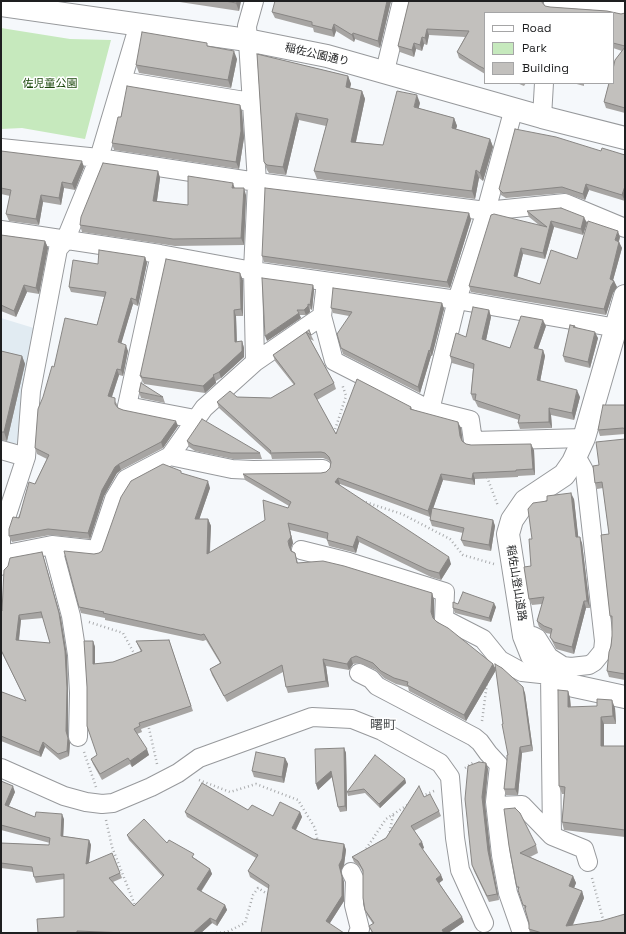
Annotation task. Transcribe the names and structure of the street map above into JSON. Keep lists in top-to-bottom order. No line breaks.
{"streets":{"street":["稲佐公園通り","稲佐山登山道路"]},"districts":["曙町"],"parks":["佐児童公園"],"legend":["Road","Park","Building"]}
